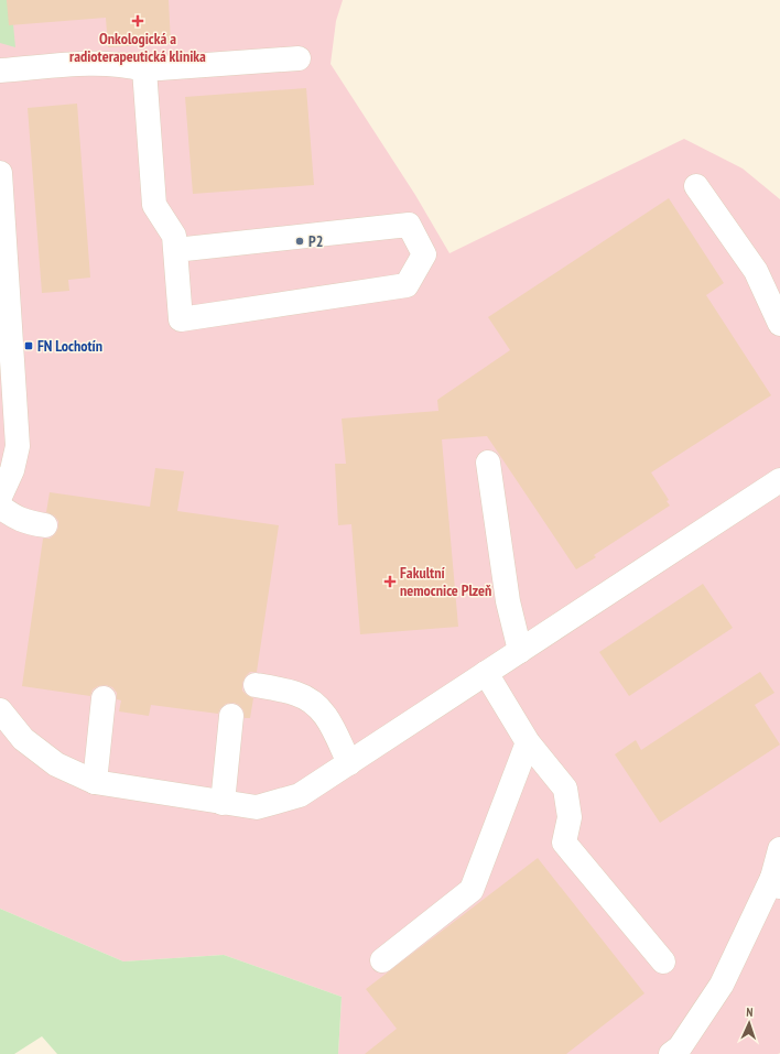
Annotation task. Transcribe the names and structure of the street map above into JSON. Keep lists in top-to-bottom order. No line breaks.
{"places":{"health":["Onkologická a radioterapeutická klinika","Fakultní nemocnice Plzeň"],"other":["P2"],"transit":["FN Lochotín"]},"north":"top"}
